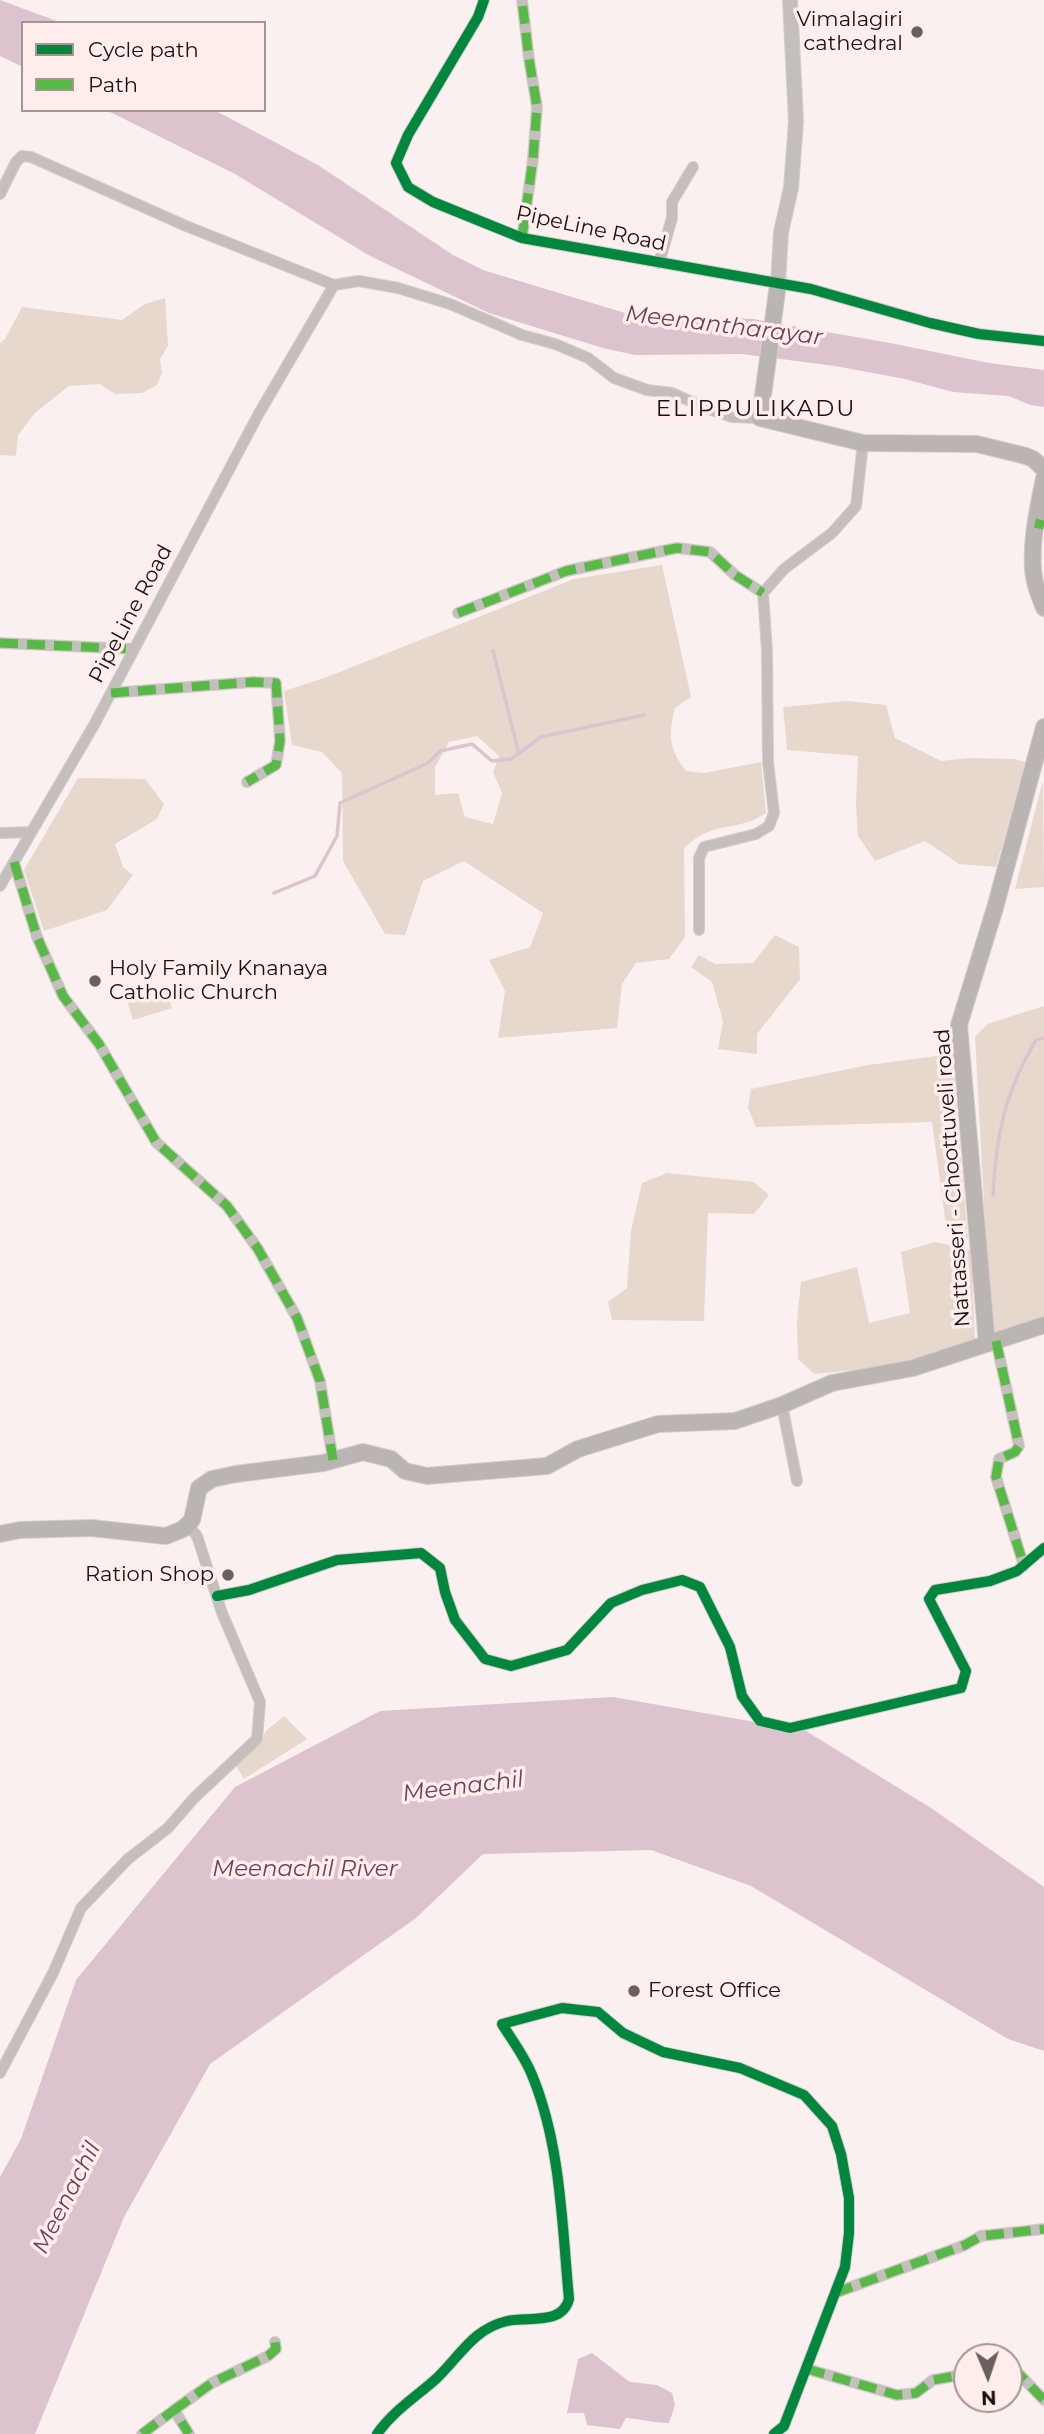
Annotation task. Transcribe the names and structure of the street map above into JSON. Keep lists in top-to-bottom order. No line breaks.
{"streets":{"main road":["Nattasseri - Choottuveli road"],"street":["PipeLine Road"]},"districts":["ELIPPULIKADU"],"water":["Meenantharayar","Meenachil","Meenachil River"],"places":["Vimalagiri cathedral","Holy Family Knanaya Catholic Church","Ration Shop","Forest Office"],"legend":["Cycle path","Path"],"north":"bottom"}
